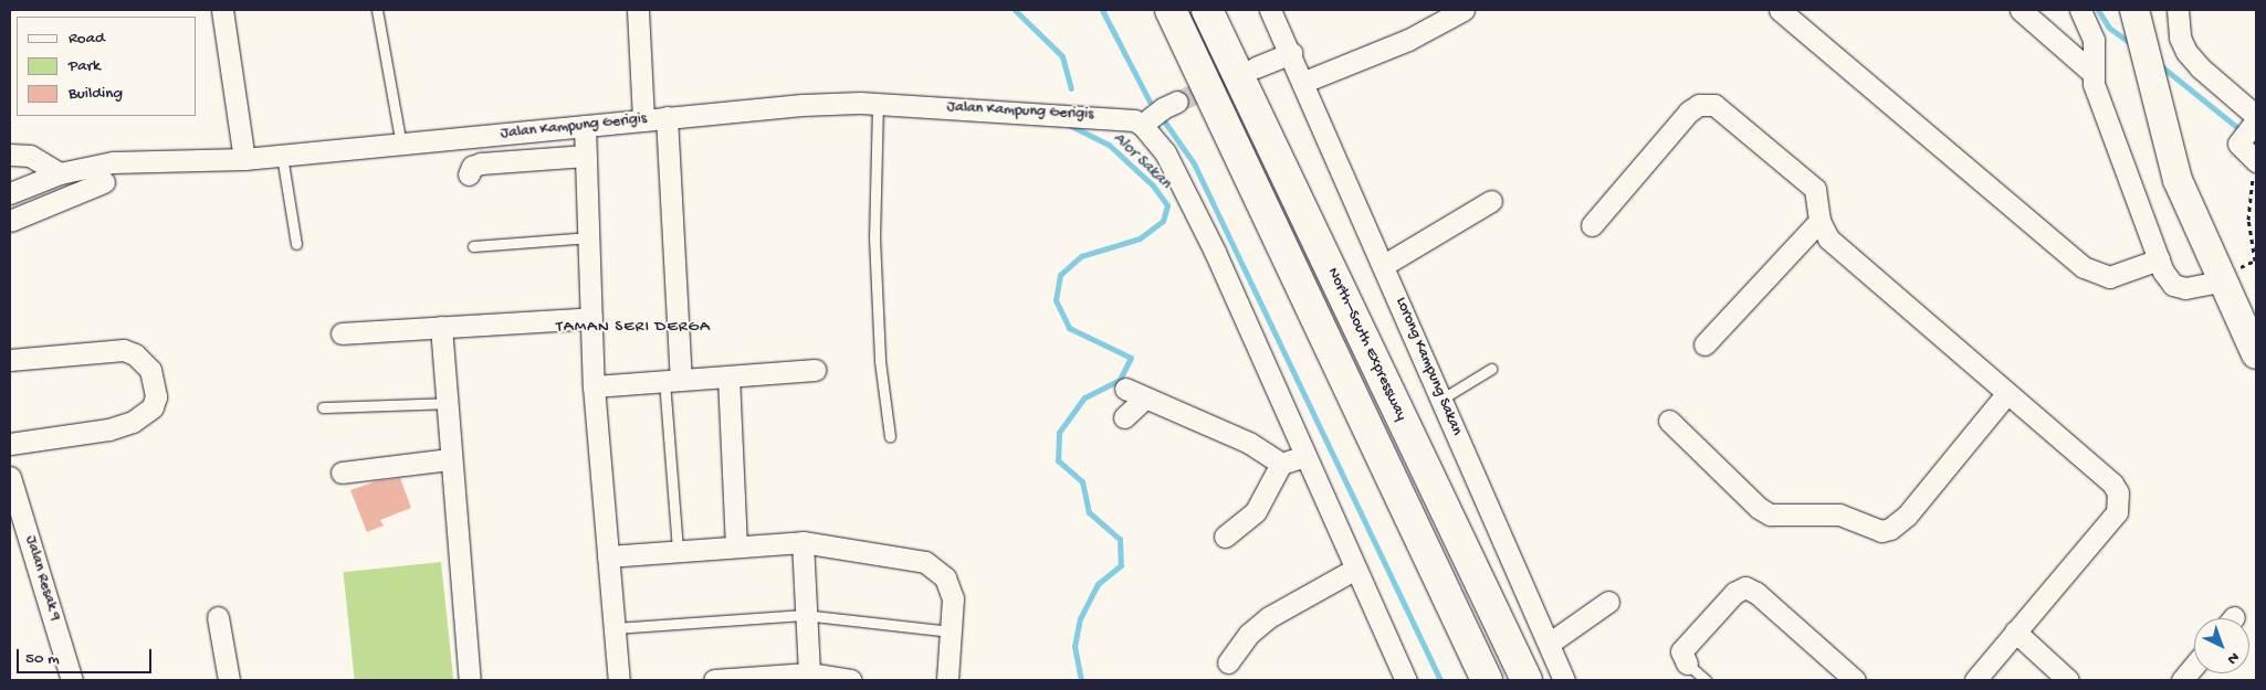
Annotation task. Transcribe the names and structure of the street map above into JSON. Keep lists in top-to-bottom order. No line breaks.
{"streets":{"highway":["North–South Expressway"],"street":["Jalan Kampung Gerigis","Lorong Kampung Sakan","Jalan Resak 9"]},"districts":["TAMAN SERI DERGA"],"water":["Alor Sakan"],"legend":["Road","Park","Building"],"scale_bar":"50 m","north":"bottom right"}
